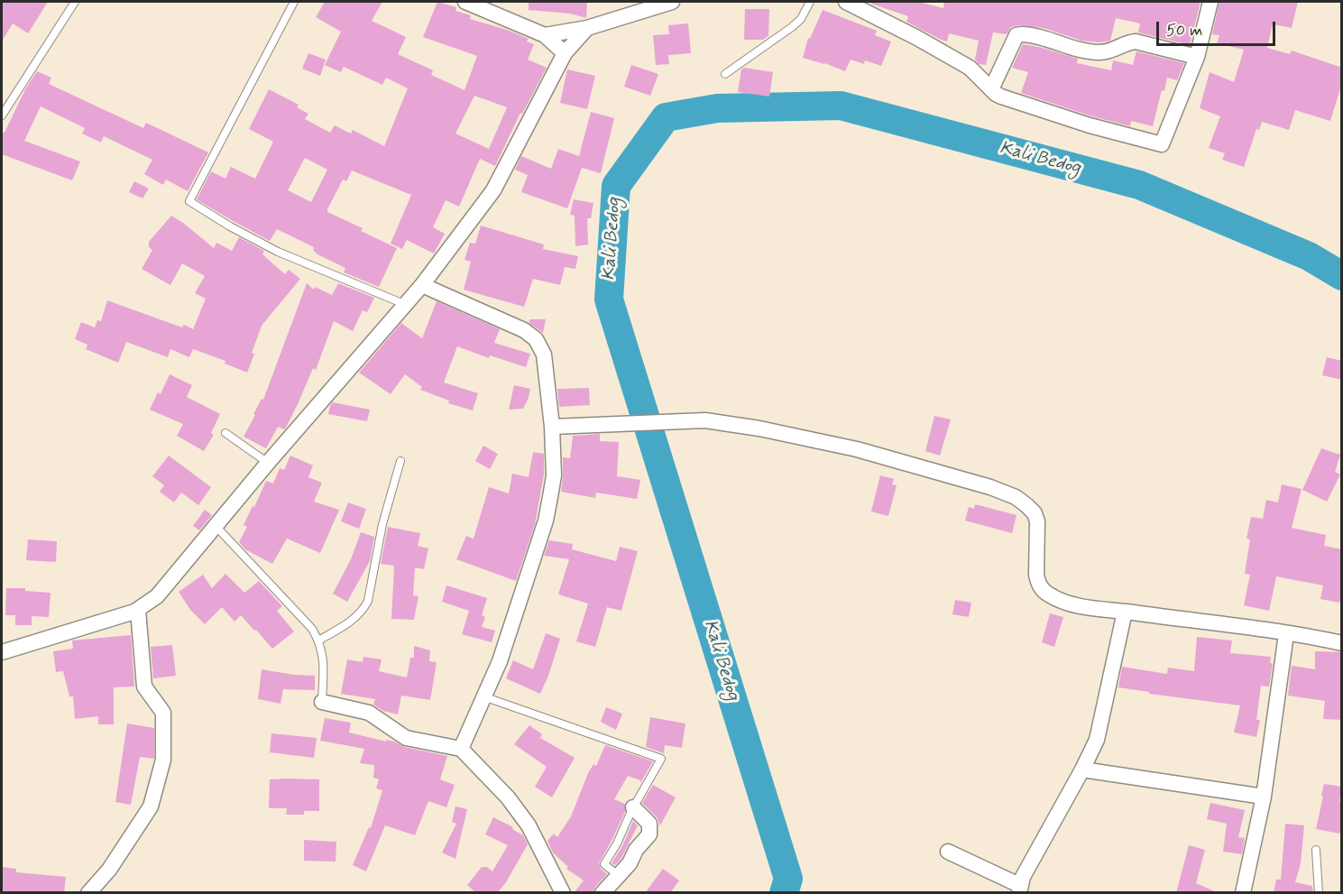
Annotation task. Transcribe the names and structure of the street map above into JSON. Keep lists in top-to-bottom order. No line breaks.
{"water":["Kali Bedog"],"scale_bar":"50 m"}
